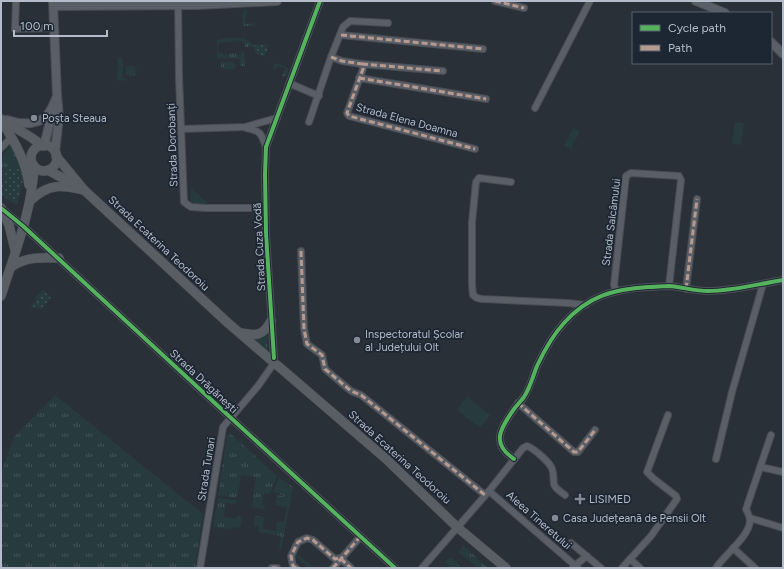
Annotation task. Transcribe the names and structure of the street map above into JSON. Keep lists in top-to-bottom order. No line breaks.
{"streets":{"main road":["Strada Ecaterina Teodoroiu"],"street":["Strada Elena Doamna","Strada Dorobanți","Strada Salcâmului","Strada Cuza Vodă","Strada Drăgănești","Strada Tunari","Aleea Tineretului"]},"crossings":[["Strada Dorobanți","Strada Cuza Vodă"],["Strada Ecaterina Teodoroiu","Strada Cuza Vodă"],["Strada Ecaterina Teodoroiu","Strada Tunari"],["Strada Ecaterina Teodoroiu","Aleea Tineretului"],["Strada Cuza Vodă","Strada Tunari"],["Strada Drăgănești","Strada Tunari"]],"places":{"other":["Poșta Steaua","Inspectoratul Școlar al Județului Olt","Casa Județeană de Pensii Olt"],"health":["LISIMED"]},"legend":["Cycle path","Path"],"scale_bar":"100 m"}
